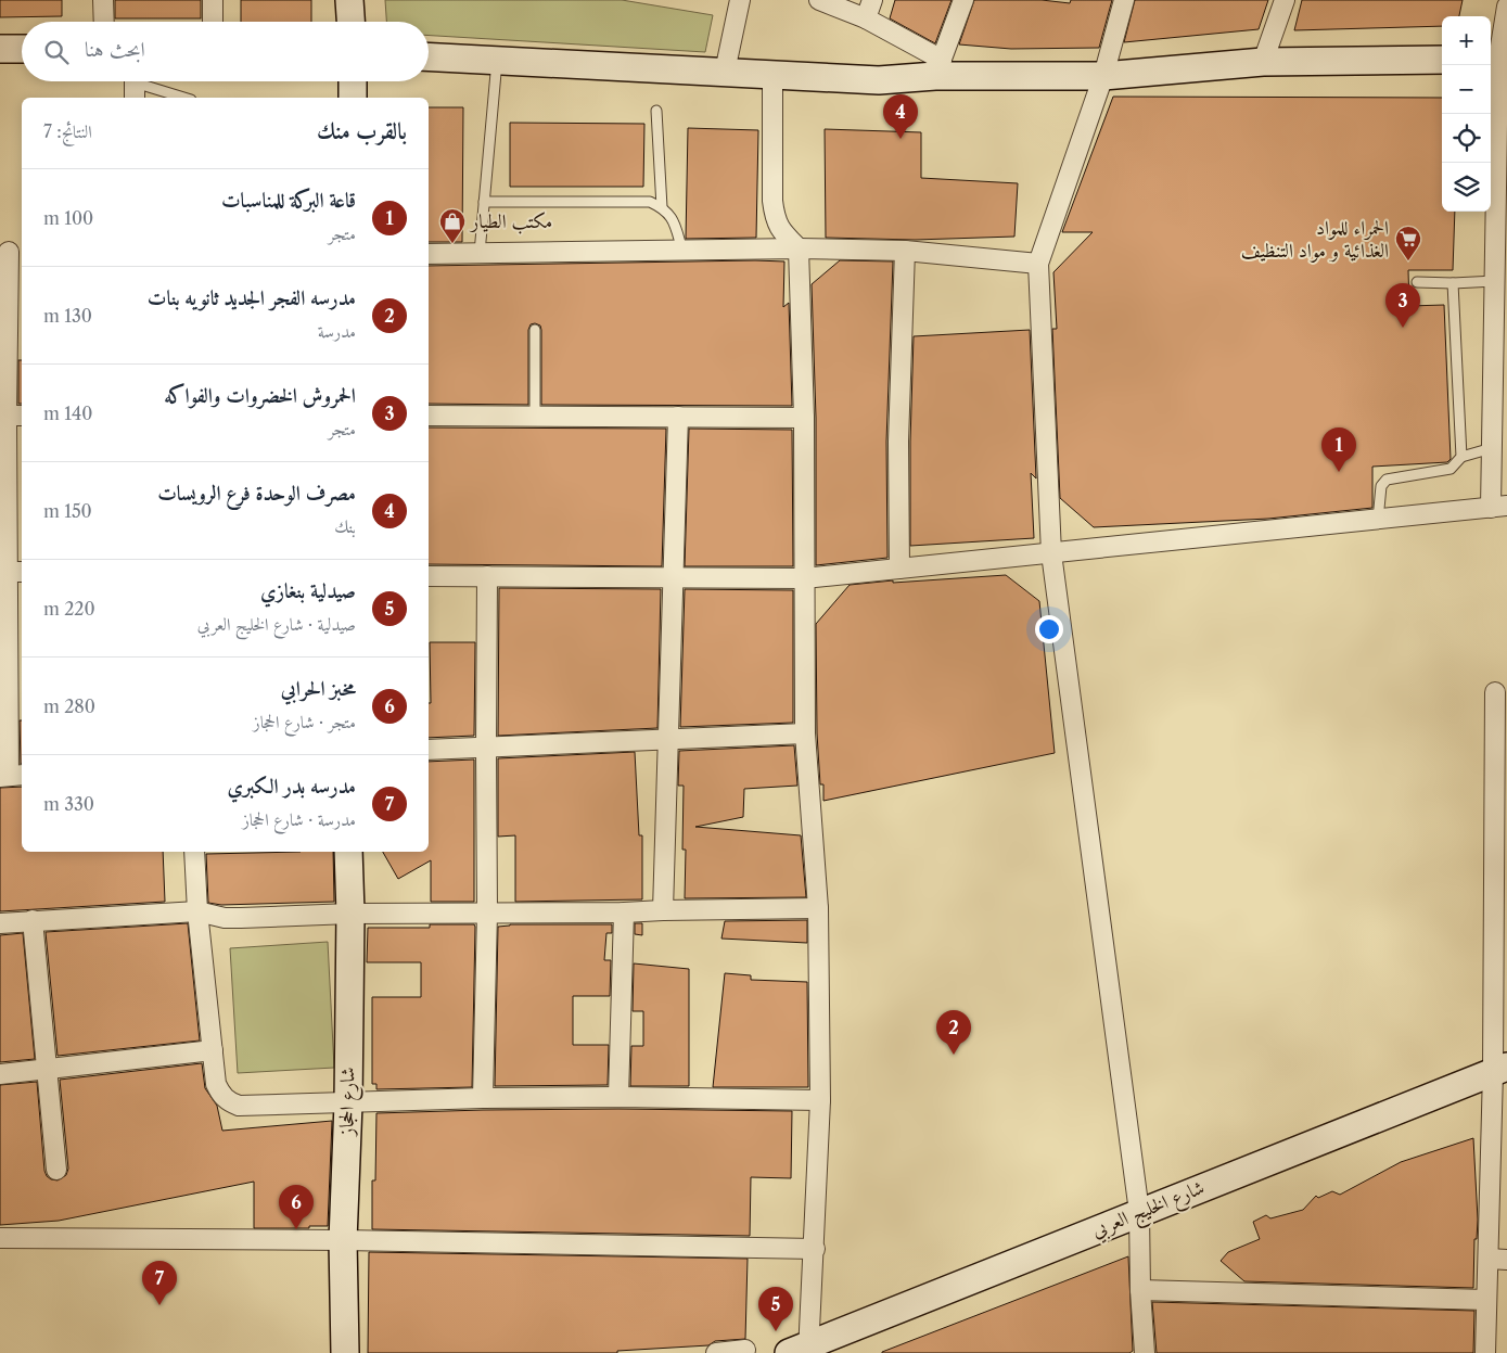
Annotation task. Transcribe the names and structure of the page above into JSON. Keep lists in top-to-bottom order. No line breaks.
{"streets":{"main road":["شارع الحجاز","شارع الخليج العربي"]},"places":{"shop":["مكتب الطيار"],"supermarket":["الحمراء للمواد الغذائية و مواد التنظيف"]},"page":{"map_buttons":["+","−"],"search":"ابحث هنا","pins":["4","3","1","2","6","7","5"],"heading":["بالقرب منك","النتائج: 7"],"list":[{"mark":"1","name":"قاعة البركة للمناسبات","note":"متجر","value":"100 m"},{"mark":"2","name":"مدرسه الفجر الجديد ثانويه بنات","note":"مدرسة","value":"130 m"},{"mark":"3","name":"الحمروش الخضروات والفواكه","note":"متجر","value":"140 m"},{"mark":"4","name":"مصرف الوحدة فرع الرويسات","note":"بنك","value":"150 m"},{"mark":"5","name":"صيدلية بنغازي","note":"صيدلية · شارع الخليج العربي","value":"220 m"},{"mark":"6","name":"مخبز الحرابي","note":"متجر · شارع الحجاز","value":"280 m"},{"mark":"7","name":"مدرسه بدر الكبري","note":"مدرسة · شارع الحجاز","value":"330 m"}]}}
